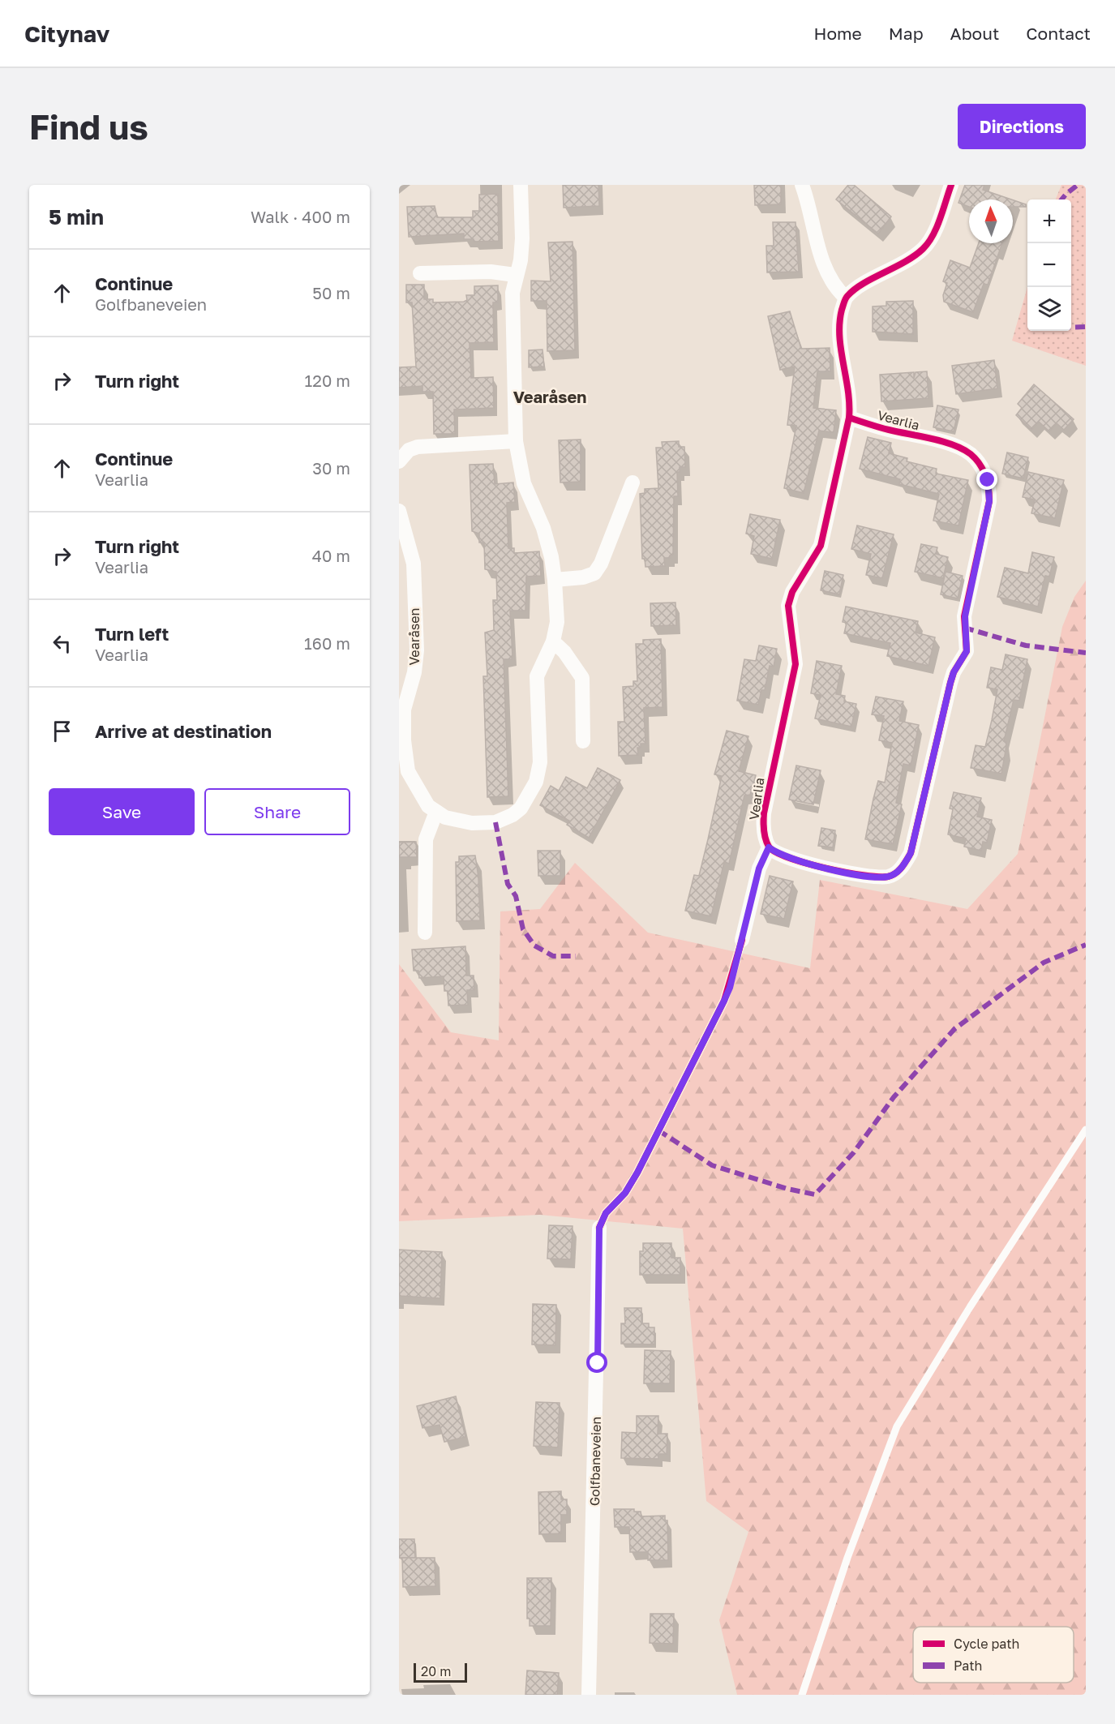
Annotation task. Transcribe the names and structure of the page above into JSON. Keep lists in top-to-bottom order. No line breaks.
{"streets":{"street":["Vearlia","Vearåsen","Golfbaneveien"]},"districts":["Vearåsen"],"legend":["Cycle path","Path"],"scale_bar":"20 m","north":"top","page":{"header":"Citynav","nav":["Home","Map","About","Contact"],"buttons":["Directions",["Save","Share"]],"title":"Find us","heading":["5 min","Walk · 400 m"],"map_buttons":["+","−"],"list":[["Continue","Golfbaneveien","50 m"],["Turn right","120 m"],["Continue","Vearlia","30 m"],["Turn right","Vearlia","40 m"],["Turn left","Vearlia","160 m"],"Arrive at destination"],"scale":"20 m"}}
